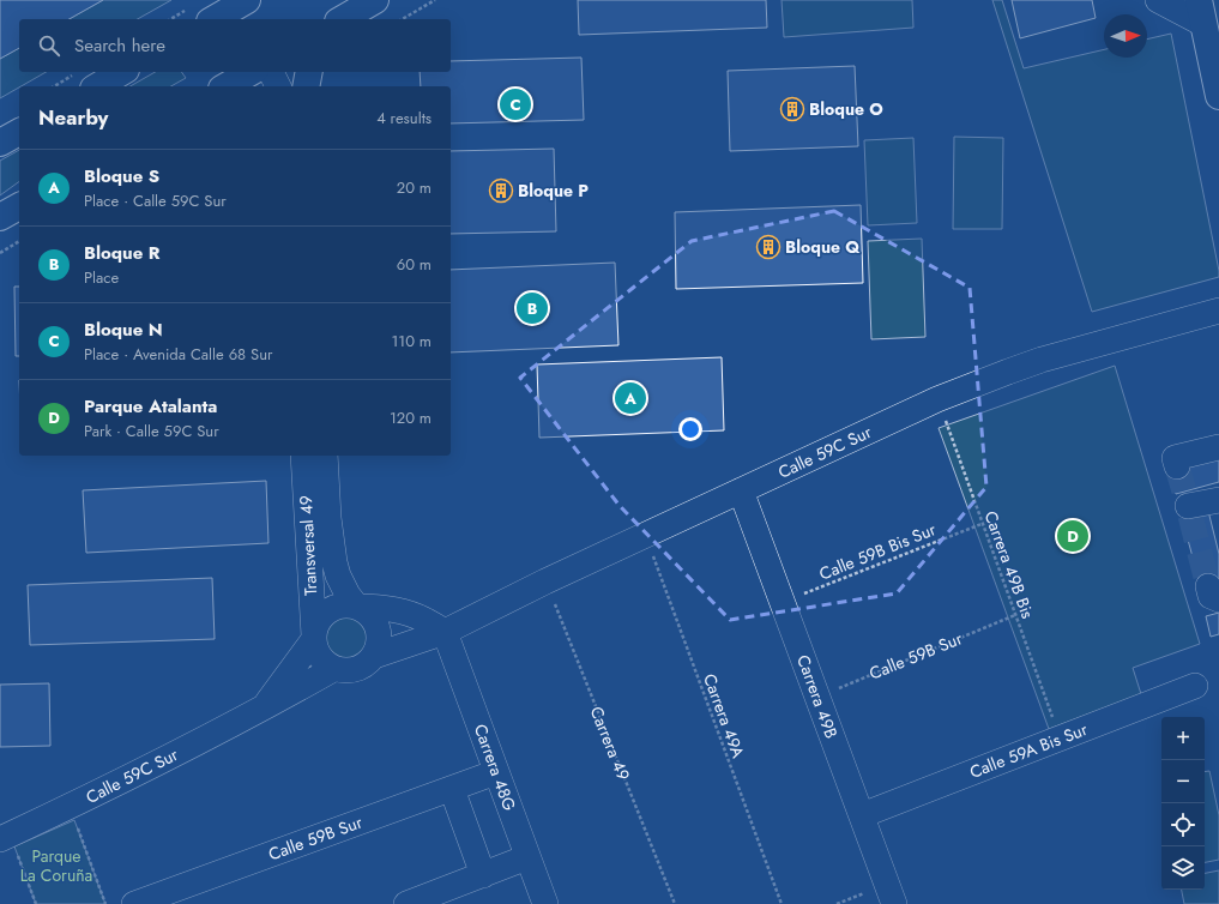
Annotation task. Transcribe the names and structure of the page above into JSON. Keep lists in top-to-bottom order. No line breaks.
{"streets":{"street":["Calle 59C Sur","Transversal 49","Calle 59B Sur","Carrera 49B","Calle 59A Bis Sur","Carrera 48G"],"path":["Calle 59B Bis Sur","Carrera 49B Bis","Carrera 49A","Carrera 49"]},"crossings":[["Calle 59C Sur","Transversal 49"],["Calle 59C Sur","Carrera 49B Bis"],["Calle 59C Sur","Carrera 49B"],["Calle 59C Sur","Carrera 49A"],["Calle 59C Sur","Carrera 49"],["Calle 59C Sur","Carrera 48G"],["Calle 59B Bis Sur","Carrera 49B Bis"],["Calle 59B Bis Sur","Carrera 49B"],["Carrera 49B Bis","Calle 59B Sur"],["Carrera 49B Bis","Calle 59A Bis Sur"],["Calle 59B Sur","Carrera 49B"],["Calle 59B Sur","Carrera 48G"],["Carrera 49B","Calle 59A Bis Sur"]],"parks":["Parque La Coruña"],"places":{"building":["Bloque O","Bloque P","Bloque Q"]},"north":"right","page":{"search":"Search here","pins":["C","B","A","D"],"heading":["Nearby","4 results"],"list":[{"mark":"A","name":"Bloque S","note":"Place · Calle 59C Sur","value":"20 m"},{"mark":"B","name":"Bloque R","note":"Place","value":"60 m"},{"mark":"C","name":"Bloque N","note":"Place · Avenida Calle 68 Sur","value":"110 m"},{"mark":"D","name":"Parque Atalanta","note":"Park · Calle 59C Sur","value":"120 m"}],"map_buttons":["+","−"]}}
